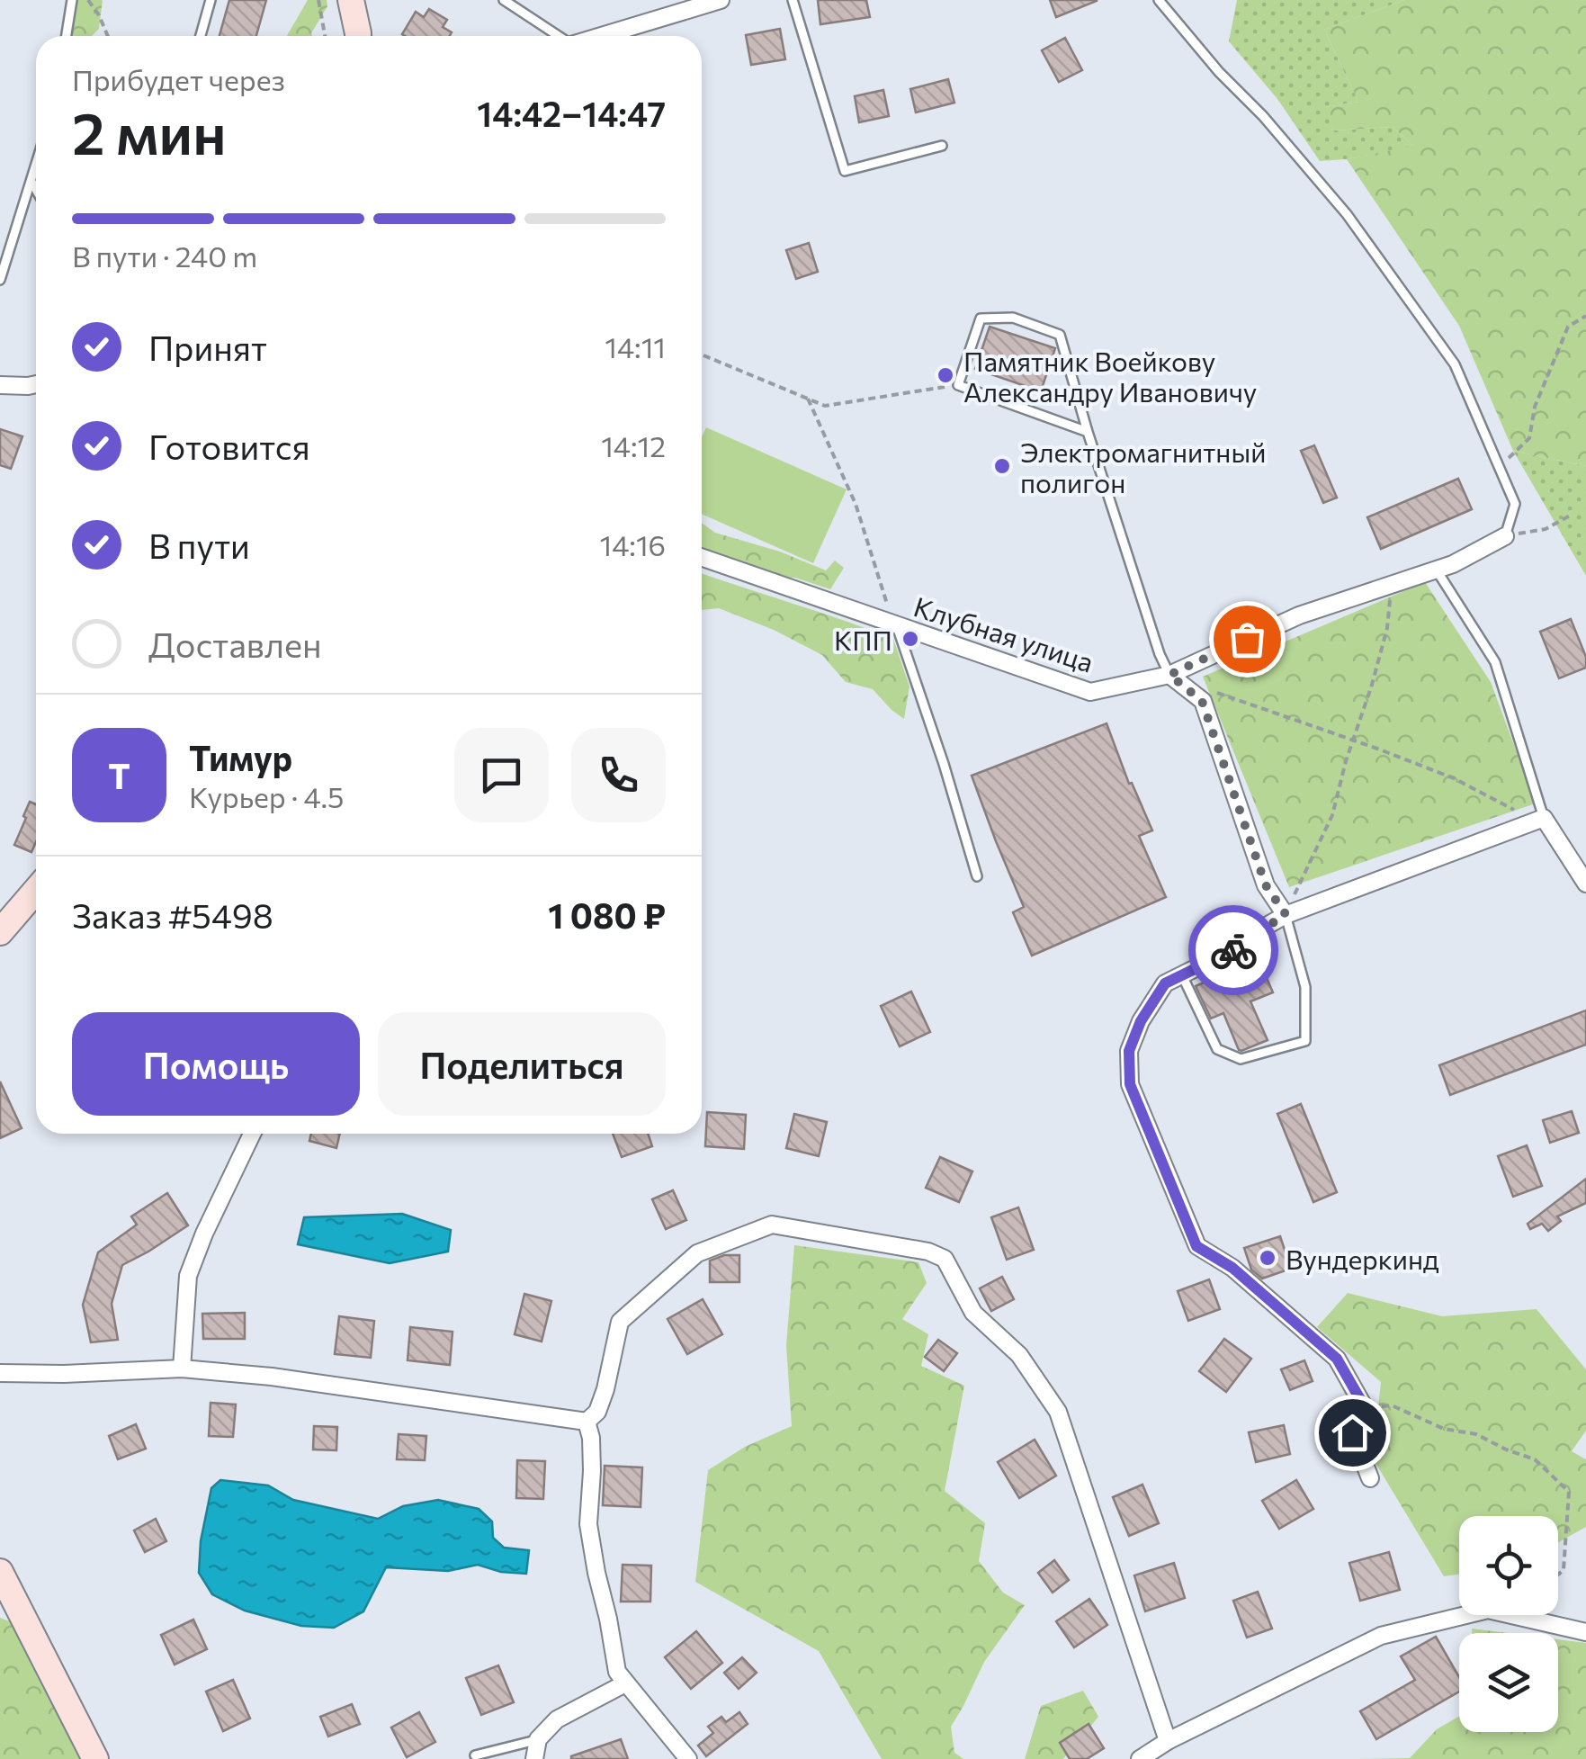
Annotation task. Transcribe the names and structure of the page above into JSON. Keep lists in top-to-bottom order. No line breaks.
{"streets":{"street":["Клубная улица"]},"places":["Памятник Воейкову Александру Ивановичу","Электромагнитный полигон","КПП","Вундеркинд"],"page":{"heading":["2 мин","Прибудет через","14:42–14:47"],"panel":["Тимур","Курьер · 4.5","Заказ #5498","1 080 ₽"],"bar":"В пути · 240 m","list":[["Принят","14:11"],["Готовится","14:12"],["В пути","14:16"],"Доставлен"],"round":"Т","buttons":["Помощь","Поделиться"]}}
